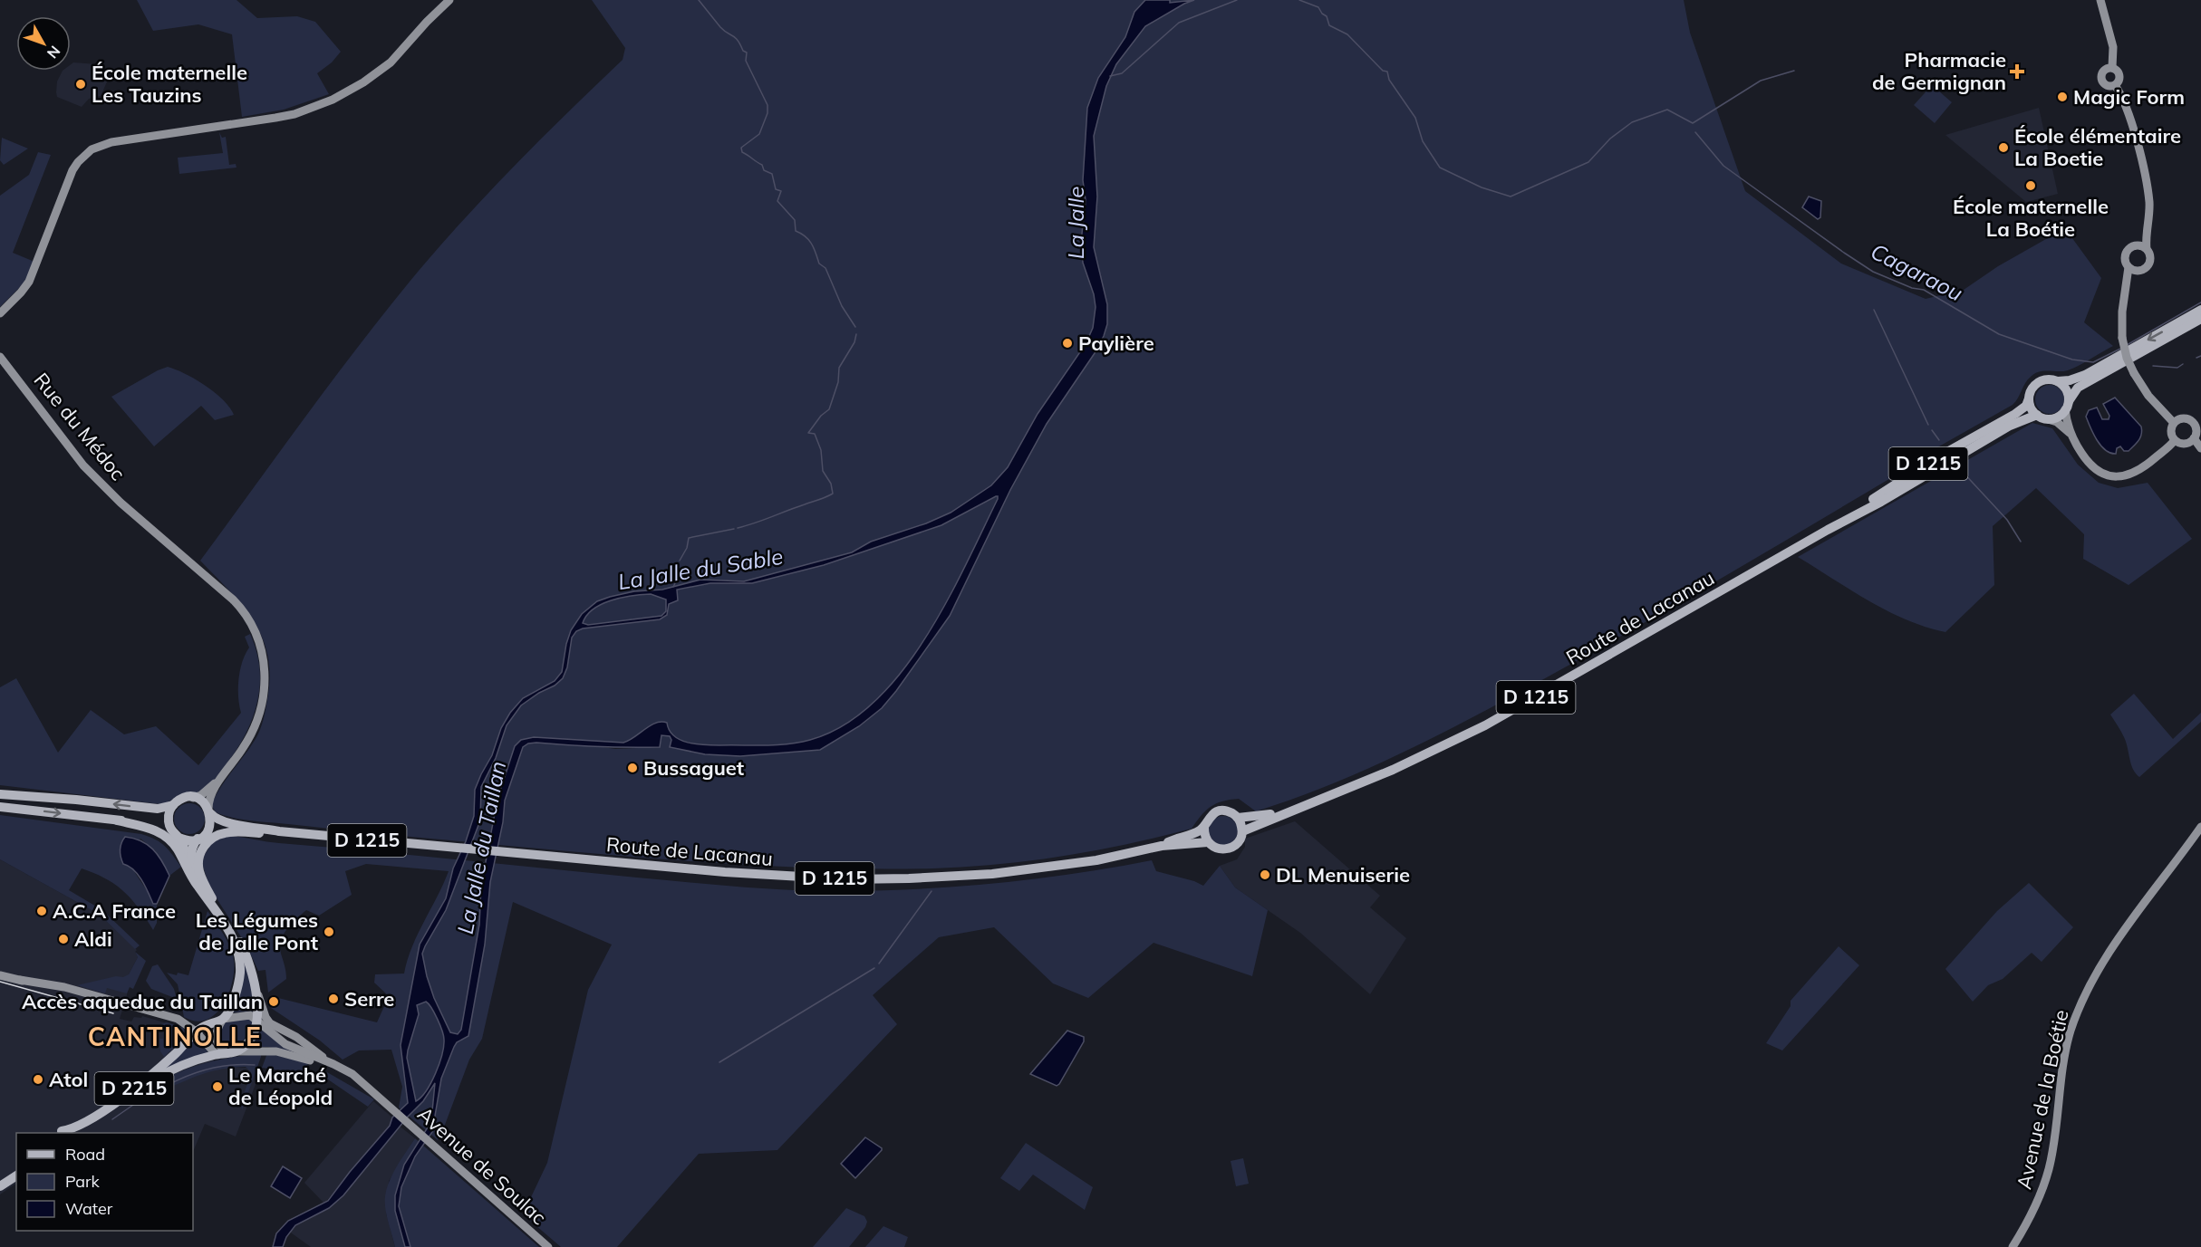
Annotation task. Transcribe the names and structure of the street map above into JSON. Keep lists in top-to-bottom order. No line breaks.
{"streets":{"main road":["Rue du Médoc","D 1215","Route de Lacanau","D 2215","Avenue de la Boétie","Avenue de Soulac"]},"crossings":[["Rue du Médoc","D 1215"],["D 1215","Route de Lacanau"]],"districts":["CANTINOLLE"],"water":["La Jalle","Cagaraou","La Jalle du Sable","La Jalle du Taillan"],"places":{"health":["Pharmacie de Germignan"],"other":["École maternelle Les Tauzins","Magic Form","École élémentaire La Boetie","École maternelle La Boétie","Paylière","Bussaguet","DL Menuiserie","A.C.A France","Les Légumes de Jalle Pont","Aldi","Serre","Accès aqueduc du Taillan","Atol","Le Marché de Léopold"]},"legend":["Road","Park","Water"],"north":"bottom right"}
